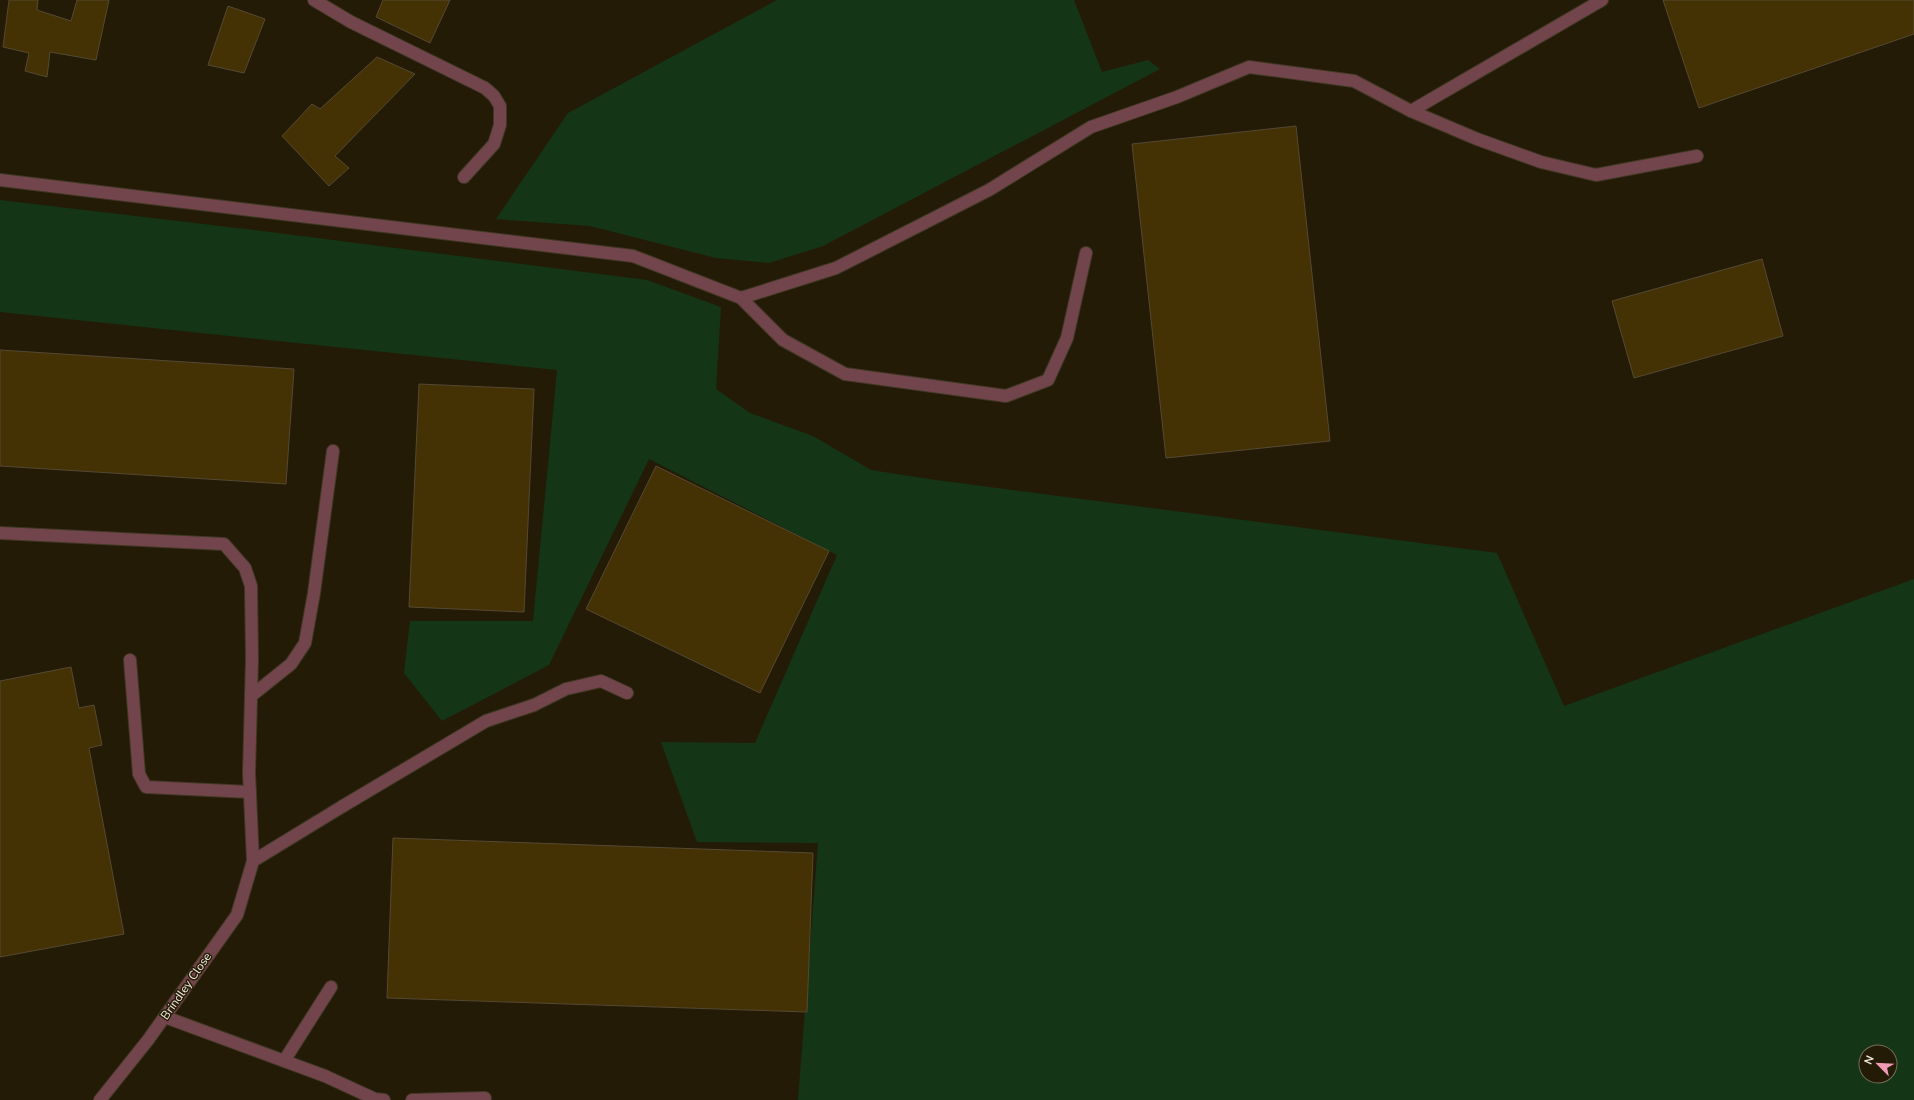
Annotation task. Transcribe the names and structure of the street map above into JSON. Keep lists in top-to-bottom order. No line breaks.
{"streets":{"street":["Brindley Close"]},"north":"top left"}
